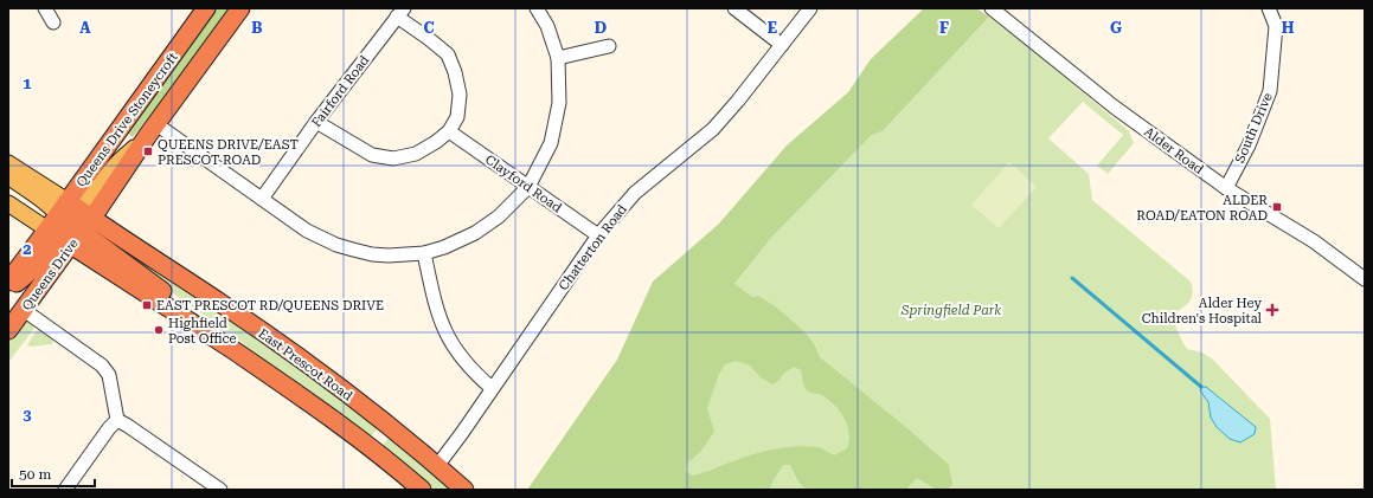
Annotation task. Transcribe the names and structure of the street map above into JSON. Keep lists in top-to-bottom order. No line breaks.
{"streets":{"highway":["Queens Drive Stoneycroft","Queens Drive","East Prescot Road"],"street":["Fairford Road","South Drive","Alder Road","Clayford Road","Chatterton Road"]},"crossings":[["Queens Drive Stoneycroft","Queens Drive"],["Queens Drive Stoneycroft","East Prescot Road"],["South Drive","Alder Road"],["Clayford Road","Chatterton Road"],["Chatterton Road","East Prescot Road"],["Queens Drive","East Prescot Road"]],"parks":["Springfield Park"],"places":{"transit":["QUEENS DRIVE/EAST PRESCOT ROAD","ALDER ROAD/EATON ROAD","EAST PRESCOT RD/QUEENS DRIVE"],"health":["Alder Hey Children's Hospital"],"other":["Highfield Post Office"]},"scale_bar":"50 m","grid":{"columns":["A","B","C","D","E","F","G","H"],"rows":["1","2","3"]}}
